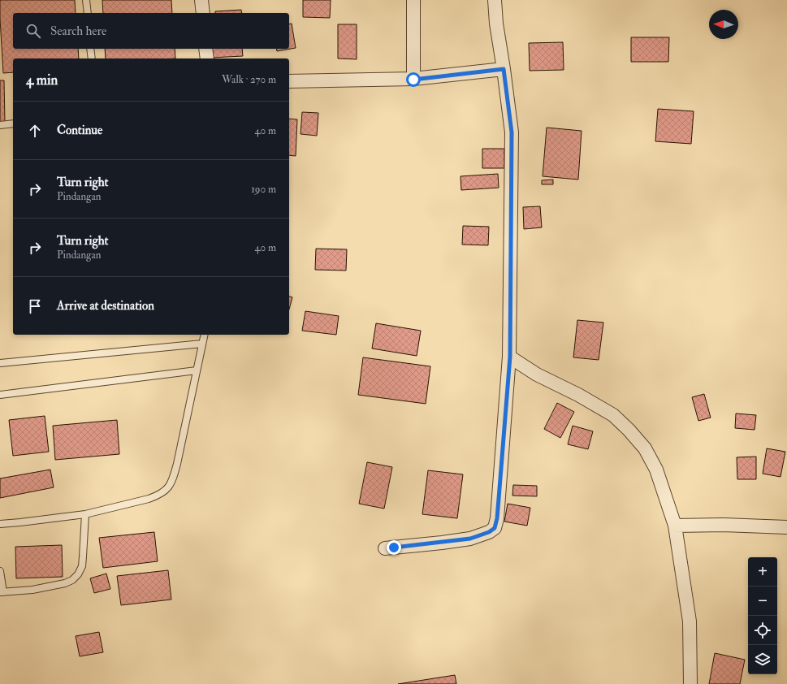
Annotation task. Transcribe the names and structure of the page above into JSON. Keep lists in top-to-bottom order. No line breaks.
{"north":"left","page":{"search":"Search here","heading":["4 min","Walk · 270 m"],"list":[["Continue","40 m"],["Turn right","Pindangan","190 m"],["Turn right","Pindangan","40 m"],"Arrive at destination"],"map_buttons":["+","−"]}}
